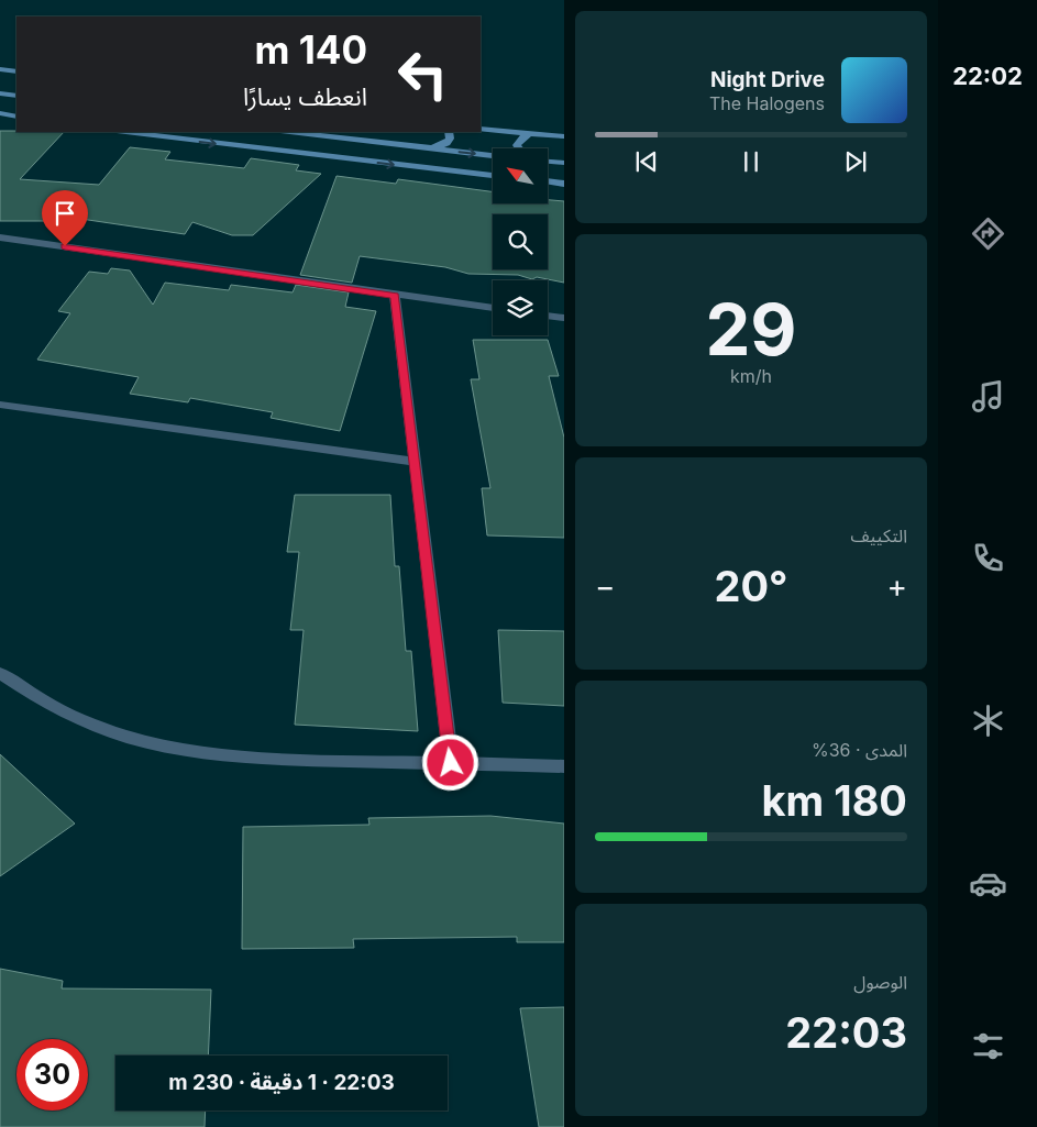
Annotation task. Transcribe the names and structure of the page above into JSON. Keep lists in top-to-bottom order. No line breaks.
{"north":"top left","page":{"tabs":"22:02","turn":["140 m","انعطف يسارًا"],"song":["Night Drive","The Halogens"],"tile":[["29","km/h"],"التكييف",["المدى · 36%","180 km"],["الوصول","22:03"]],"heat":["−","20°","+"],"limit":"30","trip":"22:03 · 1 دقيقة · 230 m"}}
